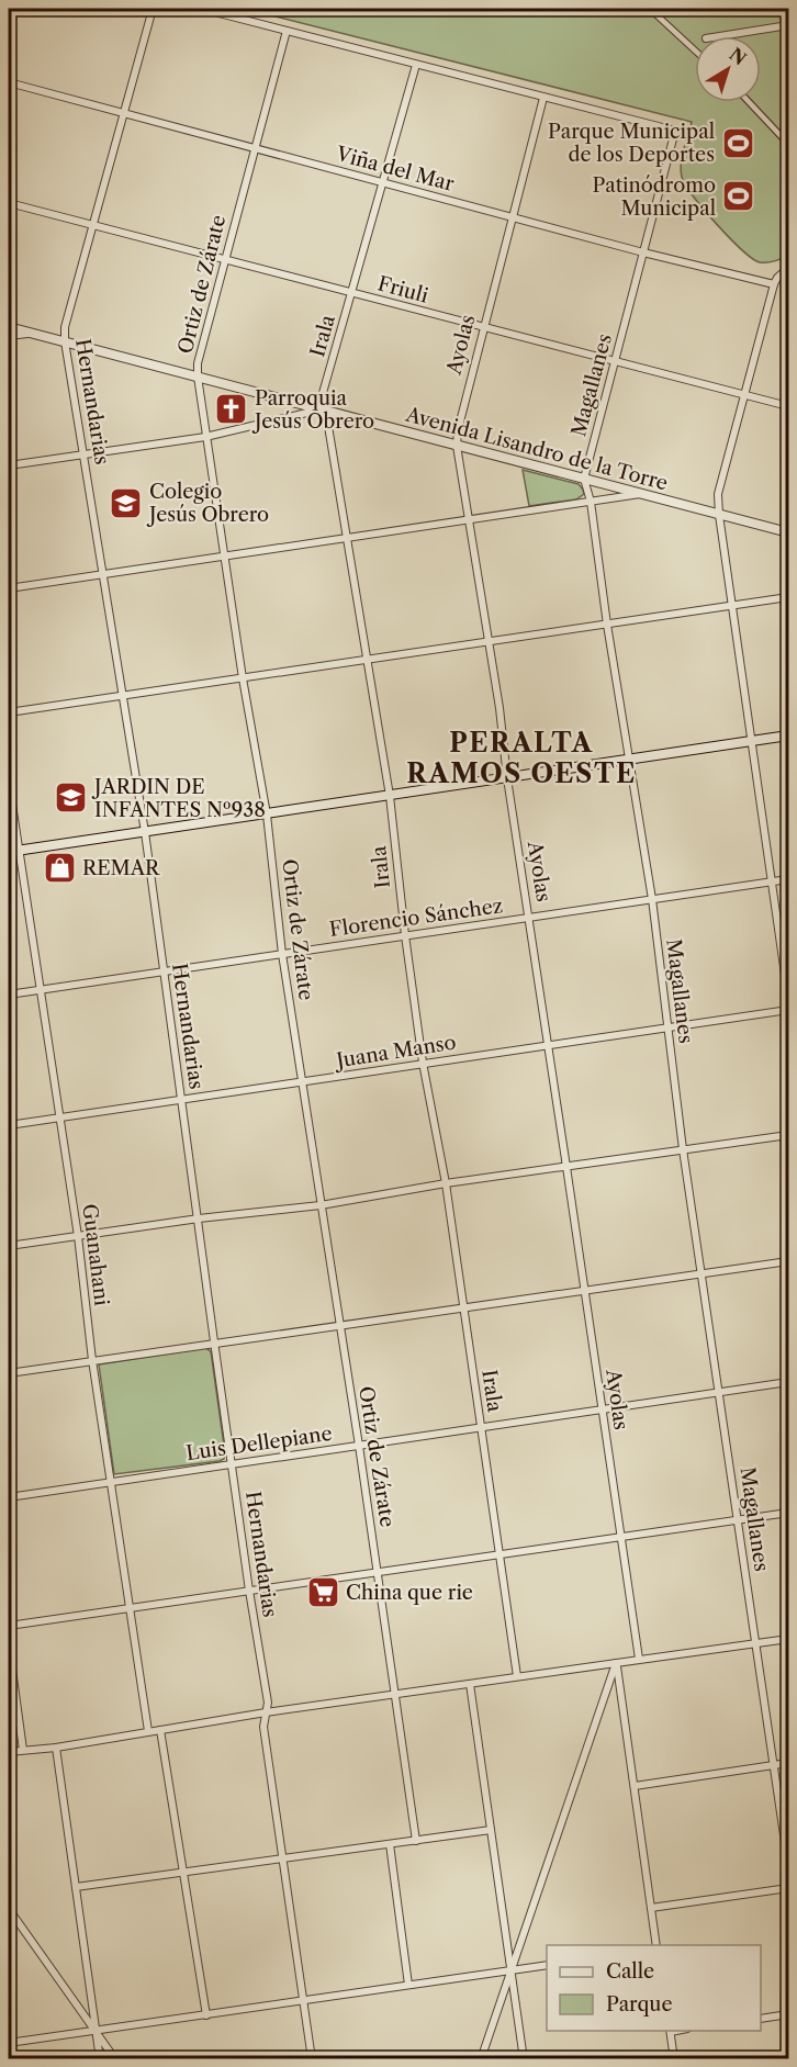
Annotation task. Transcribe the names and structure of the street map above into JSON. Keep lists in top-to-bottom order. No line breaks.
{"streets":{"street":["Viña del Mar","Ortiz de Zárate","Friuli","Irala","Ayolas","Magallanes","Hernandarias","Avenida Lisandro de la Torre","Florencio Sánchez","Juana Manso","Guanahani","Luis Dellepiane"]},"crossings":[["Viña del Mar","Ortiz de Zárate"],["Viña del Mar","Irala"],["Viña del Mar","Ayolas"],["Viña del Mar","Magallanes"],["Viña del Mar","Hernandarias"],["Ortiz de Zárate","Friuli"],["Ortiz de Zárate","Avenida Lisandro de la Torre"],["Ortiz de Zárate","Florencio Sánchez"],["Ortiz de Zárate","Juana Manso"],["Ortiz de Zárate","Luis Dellepiane"],["Friuli","Irala"],["Friuli","Ayolas"],["Friuli","Magallanes"],["Friuli","Hernandarias"],["Irala","Avenida Lisandro de la Torre"],["Irala","Florencio Sánchez"],["Irala","Juana Manso"],["Irala","Luis Dellepiane"],["Ayolas","Magallanes"],["Ayolas","Avenida Lisandro de la Torre"],["Ayolas","Florencio Sánchez"],["Ayolas","Juana Manso"],["Ayolas","Luis Dellepiane"],["Magallanes","Avenida Lisandro de la Torre"],["Magallanes","Florencio Sánchez"],["Magallanes","Juana Manso"],["Magallanes","Luis Dellepiane"],["Hernandarias","Avenida Lisandro de la Torre"],["Hernandarias","Florencio Sánchez"],["Hernandarias","Juana Manso"],["Hernandarias","Luis Dellepiane"],["Florencio Sánchez","Guanahani"],["Juana Manso","Guanahani"],["Guanahani","Luis Dellepiane"]],"districts":["PERALTA RAMOS OESTE"],"places":{"sports":["Parque Municipal de los Deportes","Patinódromo Municipal"],"church":["Parroquia Jesús Obrero"],"school or university":["Colegio Jesús Obrero","JARDIN DE INFANTES Nº938"],"shop":["REMAR"],"supermarket":["China que rie"]},"legend":["Calle","Parque"],"north":"top right"}
